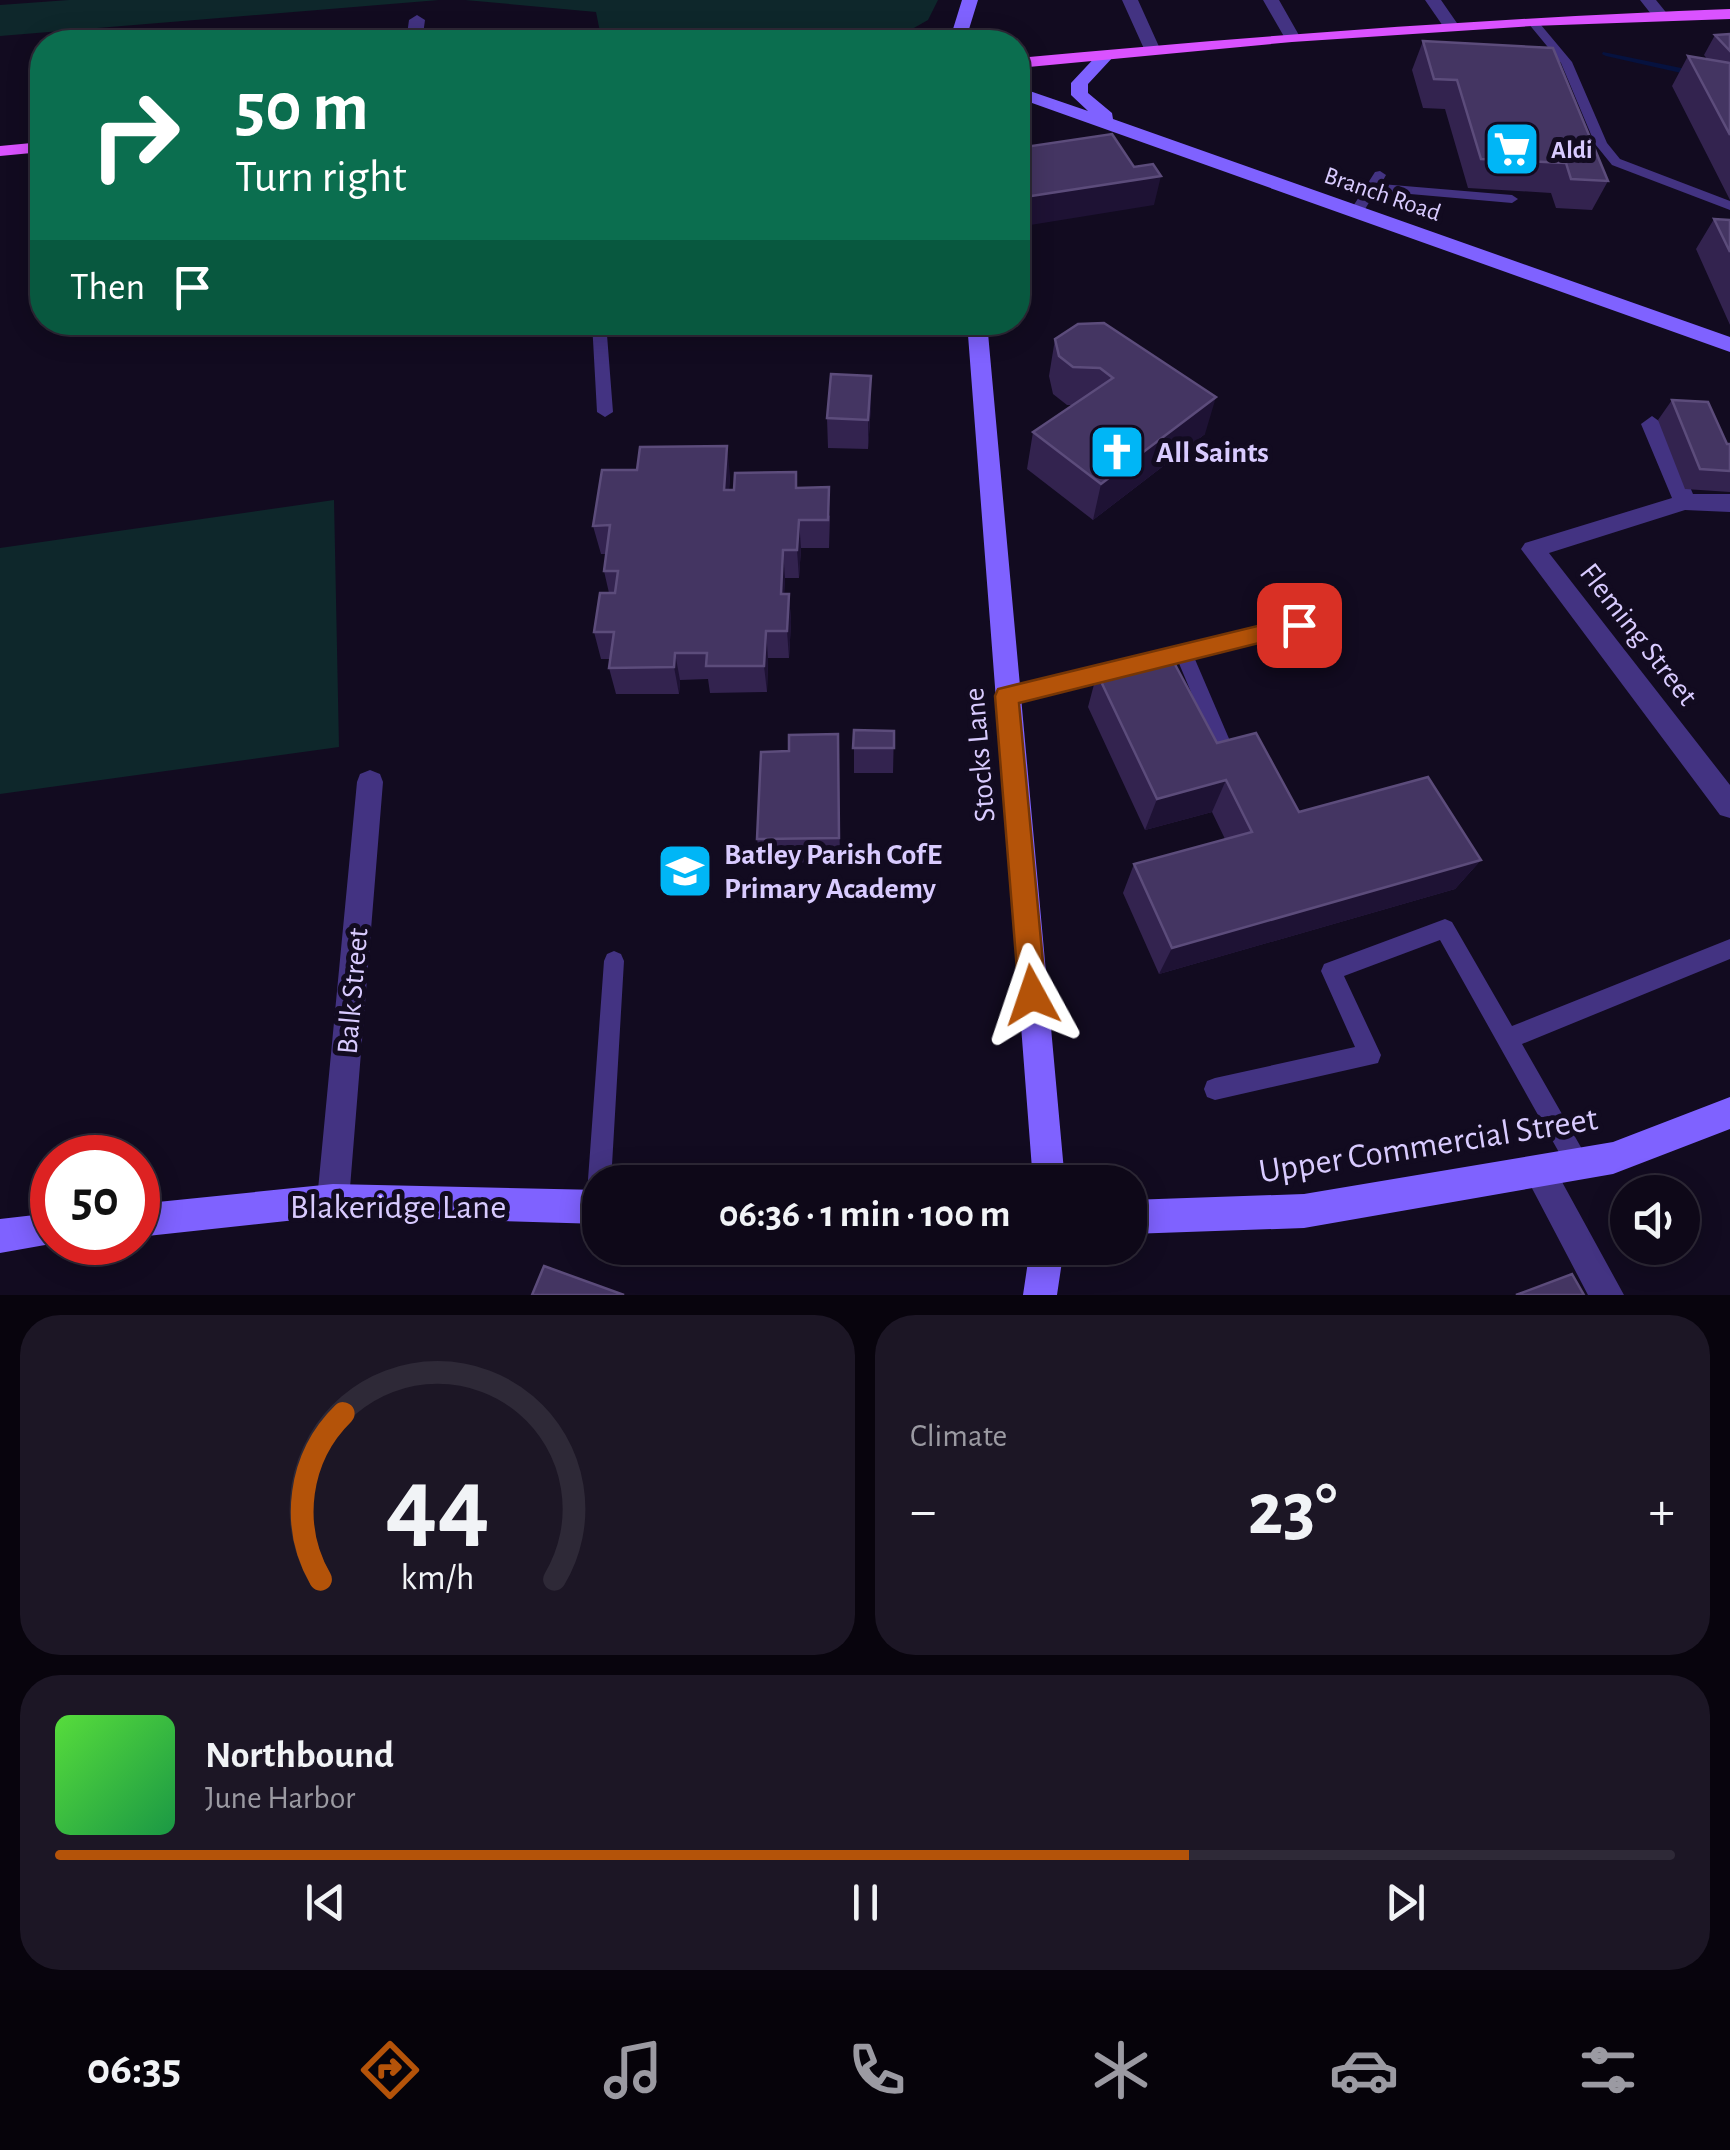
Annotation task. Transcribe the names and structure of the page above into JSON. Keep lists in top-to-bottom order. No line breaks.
{"streets":{"street":["Branch Road","Fleming Street","Stocks Lane","Balk Street","Upper Commercial Street","Blakeridge Lane"]},"crossings":[["Balk Street","Blakeridge Lane"]],"places":{"supermarket":["Aldi"],"church":["All Saints"],"school or university":["Batley Parish CofE Primary Academy"]},"page":{"turn":["50 m","Turn right"],"then":"Then","limit":"50","trip":"06:36 · 1 min · 100 m","tile":"Climate","heat":["−","23°","+"],"song":["Northbound","June Harbor"],"tabs":"06:35","gauge":["44","km/h"]}}
